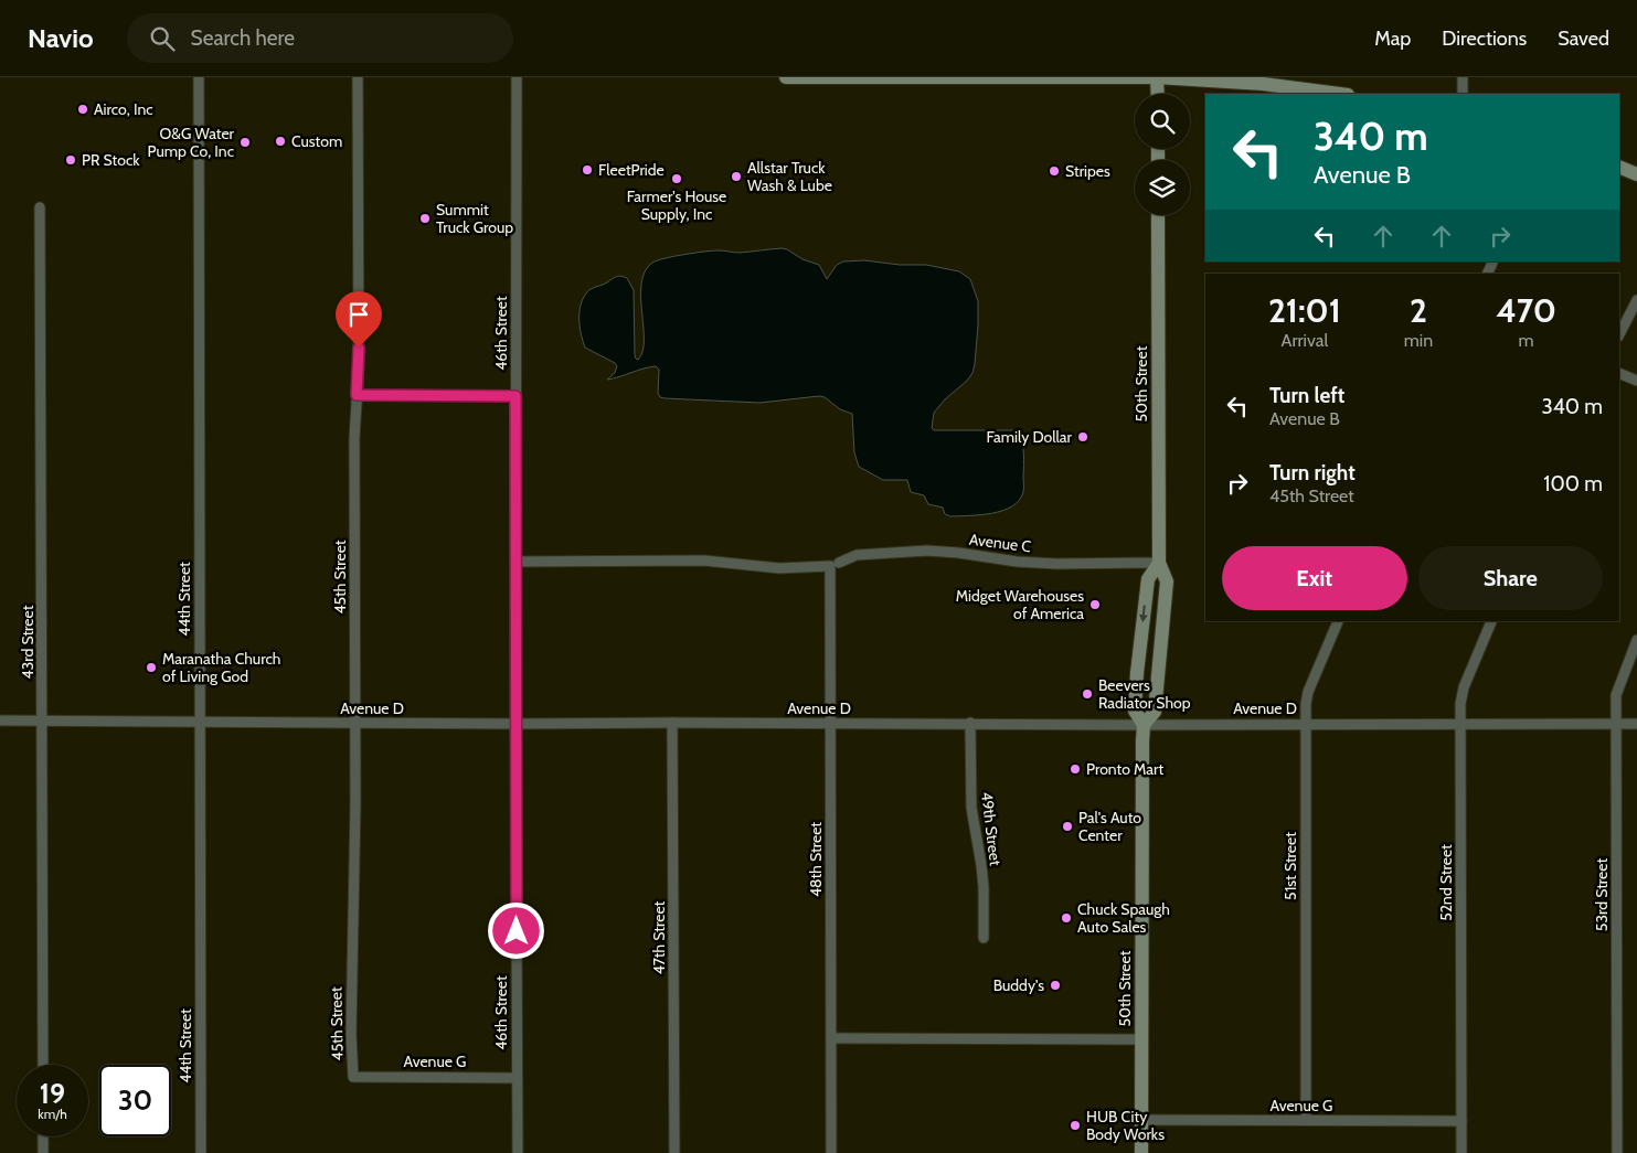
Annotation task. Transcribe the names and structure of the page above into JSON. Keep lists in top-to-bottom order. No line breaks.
{"streets":{"main road":["50th Street"],"street":["46th Street","Avenue C","45th Street","44th Street","43rd Street","Avenue D","49th Street","48th Street","51st Street","52nd Street","53rd Street","47th Street","Avenue G"]},"crossings":[["46th Street","Avenue C"],["46th Street","Avenue D"],["46th Street","Avenue G"],["50th Street","Avenue C"],["50th Street","Avenue D"],["50th Street","Avenue G"],["Avenue C","48th Street"],["45th Street","Avenue D"],["45th Street","Avenue G"],["44th Street","Avenue D"],["43rd Street","Avenue D"],["Avenue D","49th Street"],["Avenue D","48th Street"],["Avenue D","51st Street"],["Avenue D","52nd Street"],["Avenue D","53rd Street"],["Avenue D","47th Street"],["51st Street","Avenue G"],["52nd Street","Avenue G"]],"places":["Airco, Inc","Custom","O&G Water Pump Co, Inc","PR Stock","FleetPride","Stripes","Allstar Truck Wash & Lube","Farmer's House Supply, Inc","Summit Truck Group","Family Dollar","Midget Warehouses of America","Maranatha Church of Living God","Beevers Radiator Shop","Pronto Mart","Pal's Auto Center","Chuck Spaugh Auto Sales","Buddy's","HUB City Body Works"],"page":{"header":"Navio","search":"Search here","nav":["Map","Directions","Saved"],"turn":["340 m","Avenue B"],"eta":["21:01","Arrival","2","min","470","m"],"list":[{"name":"Turn left","note":"Avenue B","value":"340 m"},{"name":"Turn right","note":"45th Street","value":"100 m"}],"buttons":["Exit","Share"],"speed":"19 km/h","limit":"30"}}
